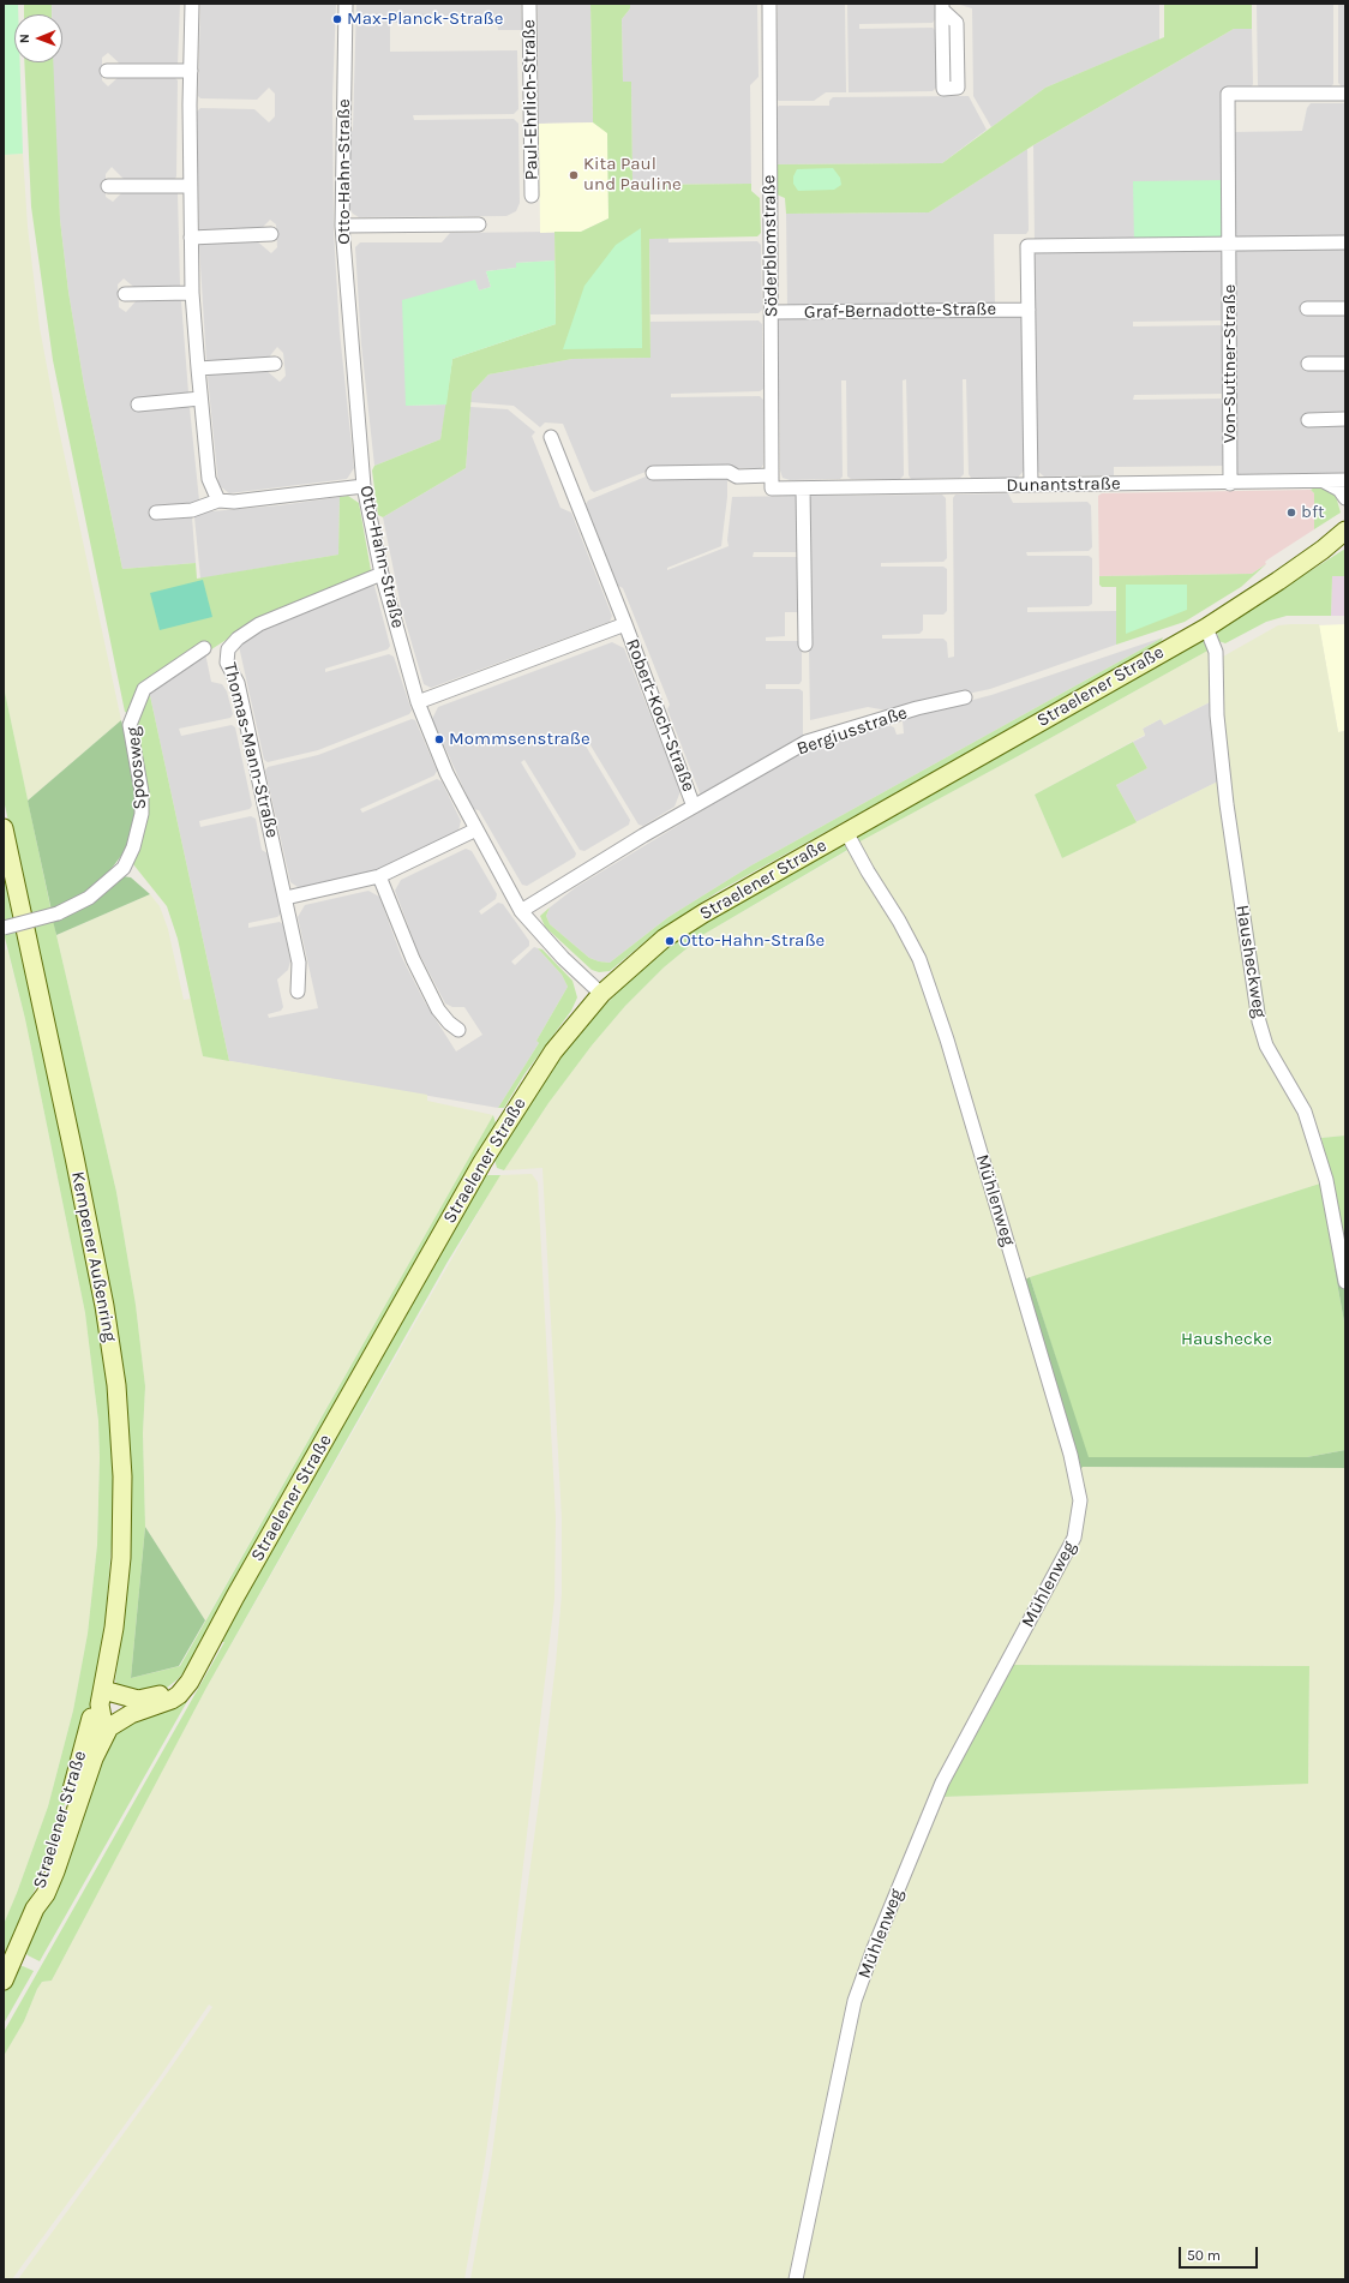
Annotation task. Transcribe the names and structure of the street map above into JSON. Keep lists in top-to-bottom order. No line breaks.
{"streets":{"street":["Paul-Ehrlich-Straße","Otto-Hahn-Straße","Söderblomstraße","Graf-Bernadotte-Straße","Von-Suttner-Straße","Dunantstraße","Straelener Straße","Robert-Koch-Straße","Bergiusstraße","Thomas-Mann-Straße","Spoosweg","Hausheckweg","Mühlenweg","Kempener Außenring"]},"crossings":[["Otto-Hahn-Straße","Straelener Straße"],["Otto-Hahn-Straße","Robert-Koch-Straße"],["Otto-Hahn-Straße","Thomas-Mann-Straße"],["Söderblomstraße","Graf-Bernadotte-Straße"],["Söderblomstraße","Dunantstraße"],["Von-Suttner-Straße","Dunantstraße"],["Straelener Straße","Hausheckweg"],["Straelener Straße","Mühlenweg"],["Straelener Straße","Kempener Außenring"],["Robert-Koch-Straße","Bergiusstraße"]],"parks":["Haushecke"],"places":["Max-Planck-Straße","Kita Paul und Pauline","bft","Mommsenstraße","Otto-Hahn-Straße"],"scale_bar":"50 m","north":"left"}
